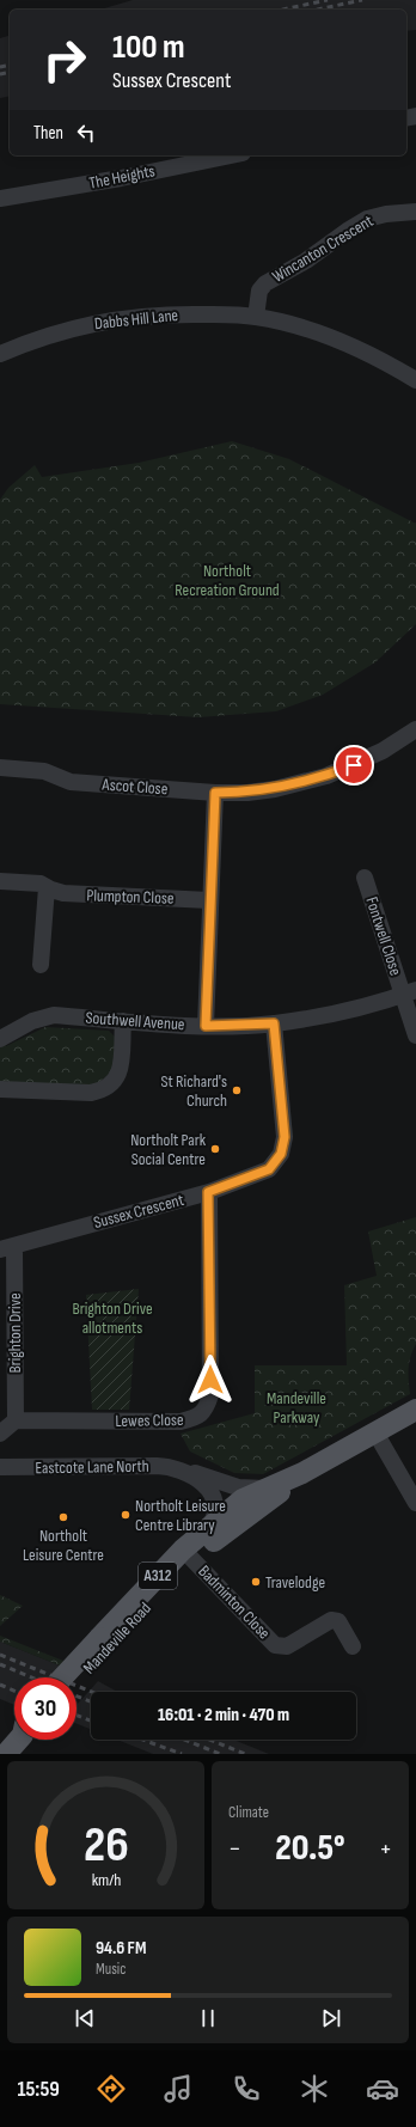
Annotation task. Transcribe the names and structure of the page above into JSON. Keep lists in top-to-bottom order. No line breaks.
{"streets":{"main road":["A312","Mandeville Road"],"street":["The Heights","Wincanton Crescent","Dabbs Hill Lane","Ascot Close","Plumpton Close","Fontwell Close","Southwell Avenue","Sussex Crescent","Brighton Drive","Lewes Close","Eastcote Lane North","Badminton Close"]},"crossings":[["Wincanton Crescent","Dabbs Hill Lane"],["Fontwell Close","Southwell Avenue"],["Southwell Avenue","Sussex Crescent"],["Sussex Crescent","Brighton Drive"],["Sussex Crescent","Lewes Close"],["Brighton Drive","Lewes Close"],["Eastcote Lane North","Mandeville Road"],["Badminton Close","Mandeville Road"]],"parks":["Northolt Recreation Ground","Brighton Drive allotments","Mandeville Parkway"],"places":["St Richard's Church","Northolt Park Social Centre","Northolt Leisure Centre Library","Northolt Leisure Centre","Travelodge"],"page":{"turn":["100 m","Sussex Crescent"],"then":"Then","limit":"30","trip":"16:01 · 2 min · 470 m","tile":"Climate","heat":["−","20.5°","+"],"song":["94.6 FM","Music"],"tabs":"15:59","gauge":["26","km/h"]}}
